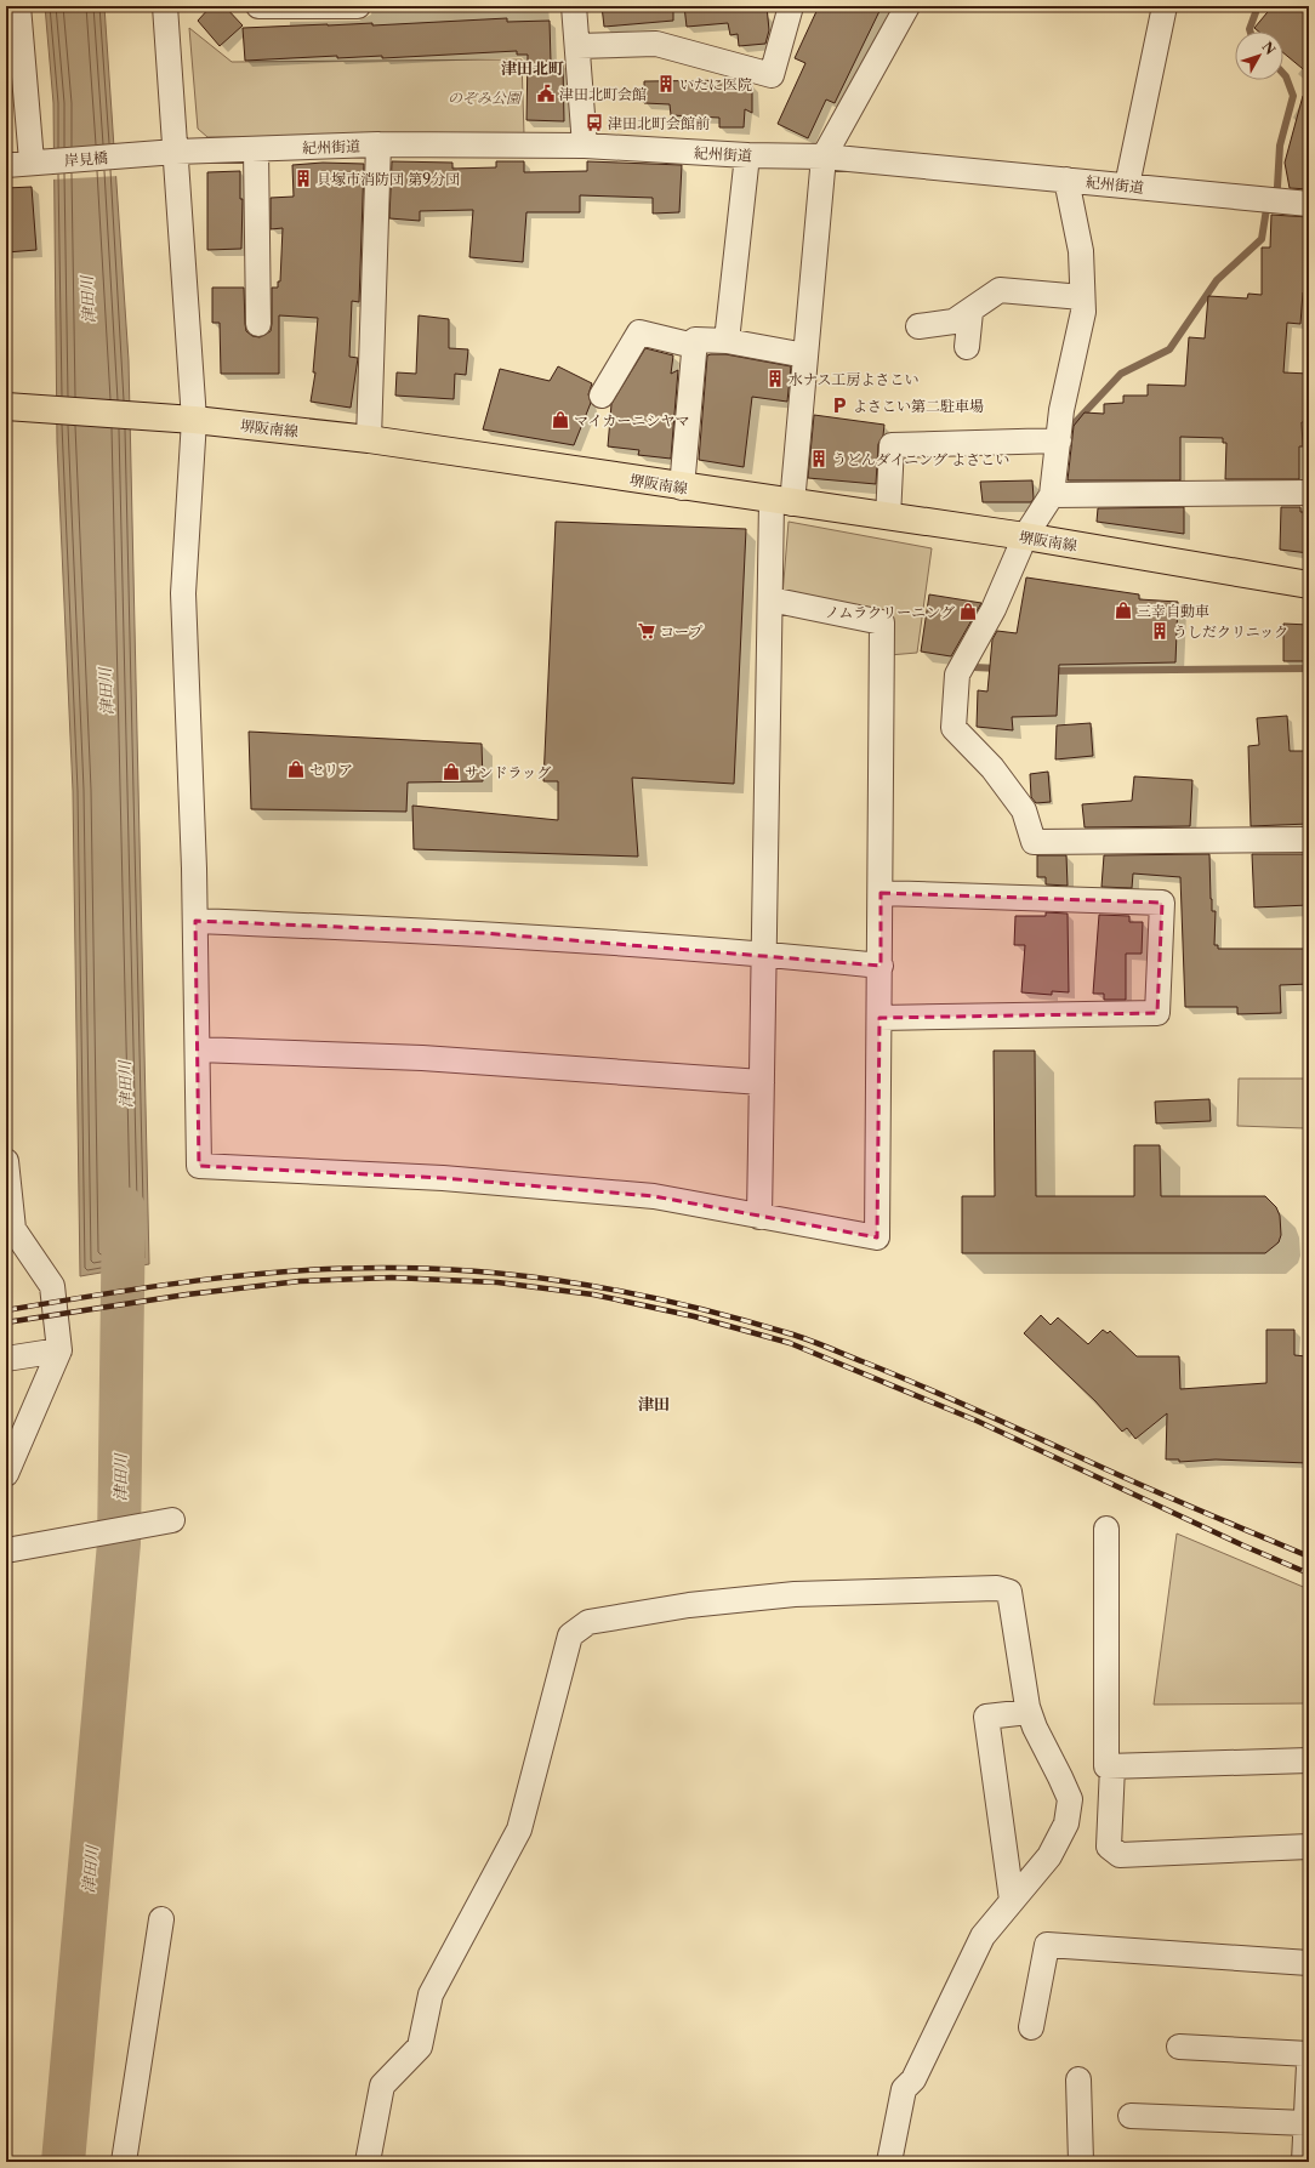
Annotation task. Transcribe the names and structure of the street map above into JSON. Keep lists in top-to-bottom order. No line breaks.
{"streets":{"main road":["堺阪南線"],"street":["紀州街道","岸見橋"]},"crossings":[["紀州街道","岸見橋"]],"districts":["津田北町","津田"],"water":["津田川"],"parks":["のぞみ公園"],"places":{"building":["いたに医院","貝塚市消防団 第9分団","水ナス工房よさこい","うどんダイニング よさこい","うしだクリニック"],"public building":["津田北町会館"],"bus stop":["津田北町会館前"],"parking":["よさこい第二駐車場"],"shop":["マイカーニシヤマ","三幸自動車","ノムラクリーニング","セリア","サンドラッグ"],"supermarket":["コープ"]},"north":"top right"}
